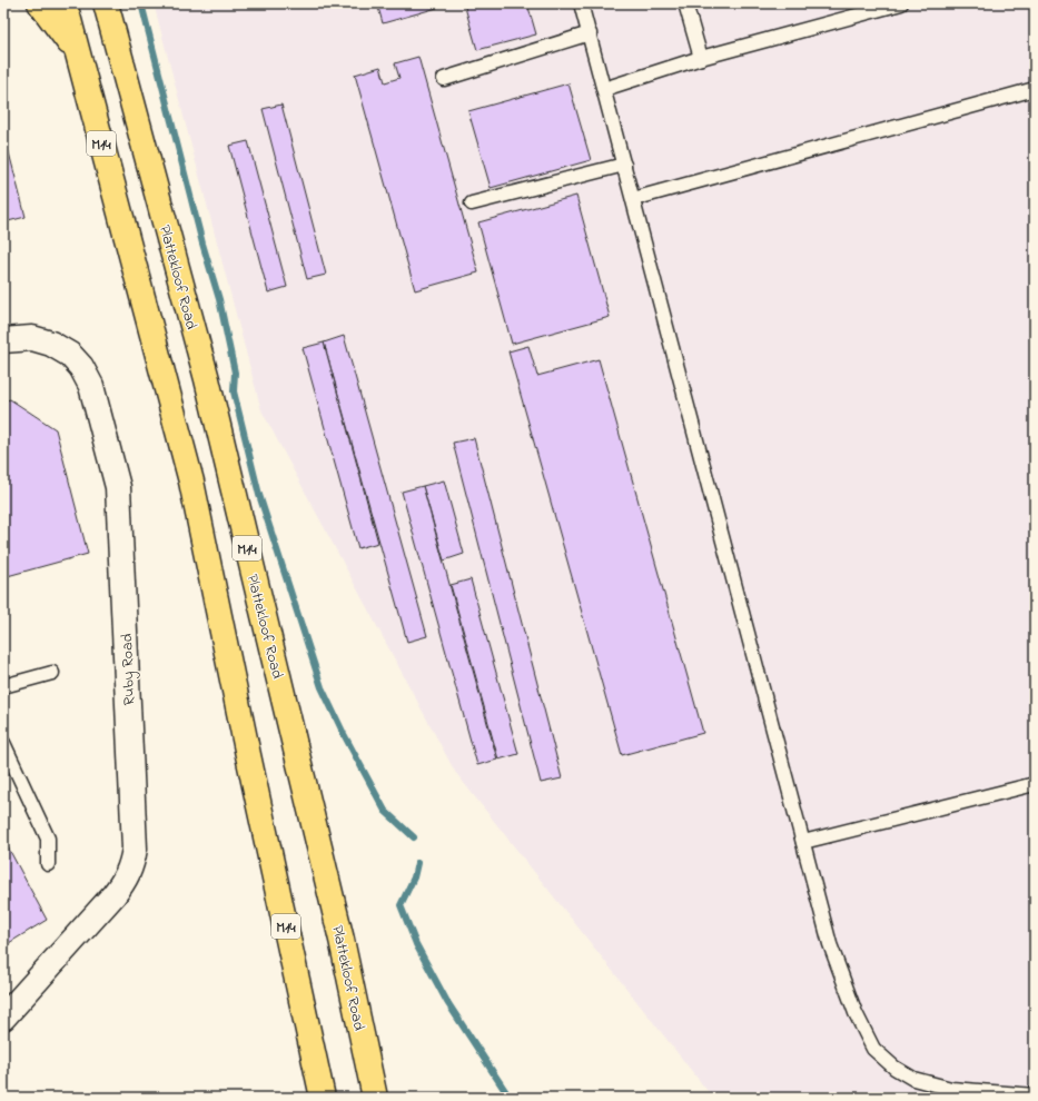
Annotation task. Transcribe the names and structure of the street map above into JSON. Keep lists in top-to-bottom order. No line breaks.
{"streets":{"main road":["M14","Plattekloof Road"],"street":["Ruby Road"]}}
